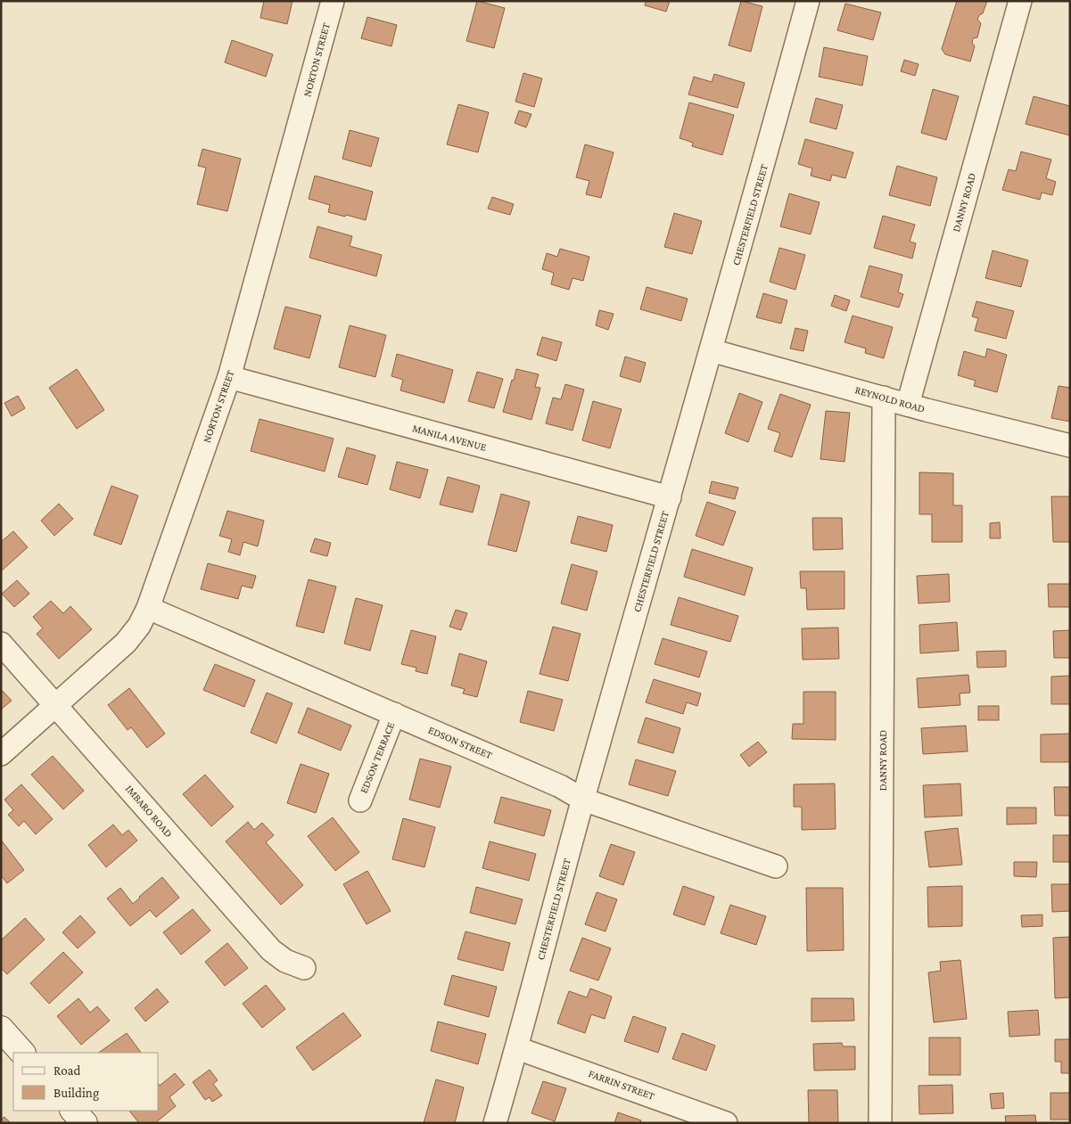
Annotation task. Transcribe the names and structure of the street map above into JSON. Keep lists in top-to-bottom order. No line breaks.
{"streets":{"street":["NORTON STREET","DANNY ROAD","CHESTERFIELD STREET","REYNOLD ROAD","MANILA AVENUE","EDSON STREET","EDSON TERRACE","IMBARO ROAD","FARRIN STREET"]},"crossings":[["NORTON STREET","MANILA AVENUE"],["NORTON STREET","EDSON STREET"],["NORTON STREET","IMBARO ROAD"],["DANNY ROAD","REYNOLD ROAD"],["CHESTERFIELD STREET","REYNOLD ROAD"],["CHESTERFIELD STREET","MANILA AVENUE"],["CHESTERFIELD STREET","EDSON STREET"],["CHESTERFIELD STREET","FARRIN STREET"],["EDSON STREET","EDSON TERRACE"]],"legend":["Road","Building"]}
